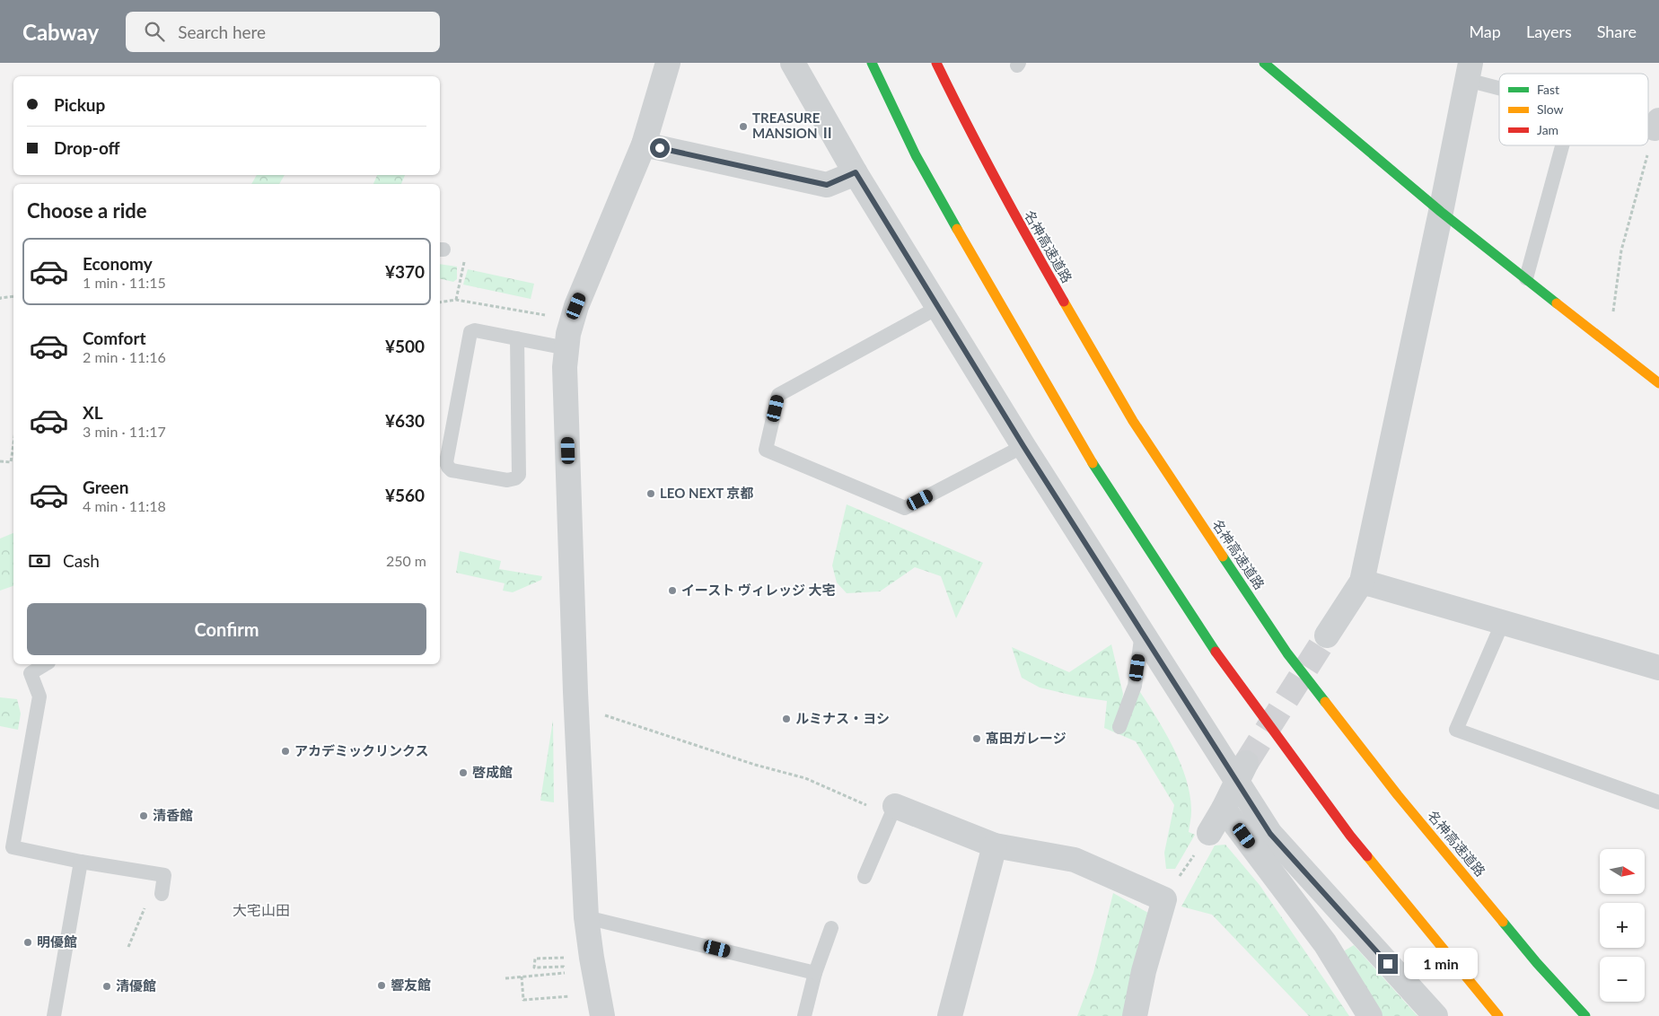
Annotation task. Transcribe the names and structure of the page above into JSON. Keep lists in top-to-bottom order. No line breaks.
{"streets":{"main road":["名神高速道路"]},"districts":["大宅山田"],"places":["TREASURE MANSION Ⅱ","LEO NEXT 京都","イースト ヴィレッジ 大宅","ルミナス・ヨシ","髙田ガレージ","アカデミックリンクス","啓成館","清香館","明優館","響友館","清優館"],"legend":["Fast","Slow","Jam"],"north":"right","page":{"header":"Cabway","search":"Search here","nav":["Map","Layers","Share"],"banner":["Pickup","Drop-off"],"heading":"Choose a ride","list":[{"name":"Economy","note":"1 min · 11:15","value":"¥370"},{"name":"Comfort","note":"2 min · 11:16","value":"¥500"},{"name":"XL","note":"3 min · 11:17","value":"¥630"},{"name":"Green","note":"4 min · 11:18","value":"¥560"}],"pay":["Cash","250 m"],"buttons":"Confirm","map_buttons":["+","−"],"bubble":"1 min"}}
